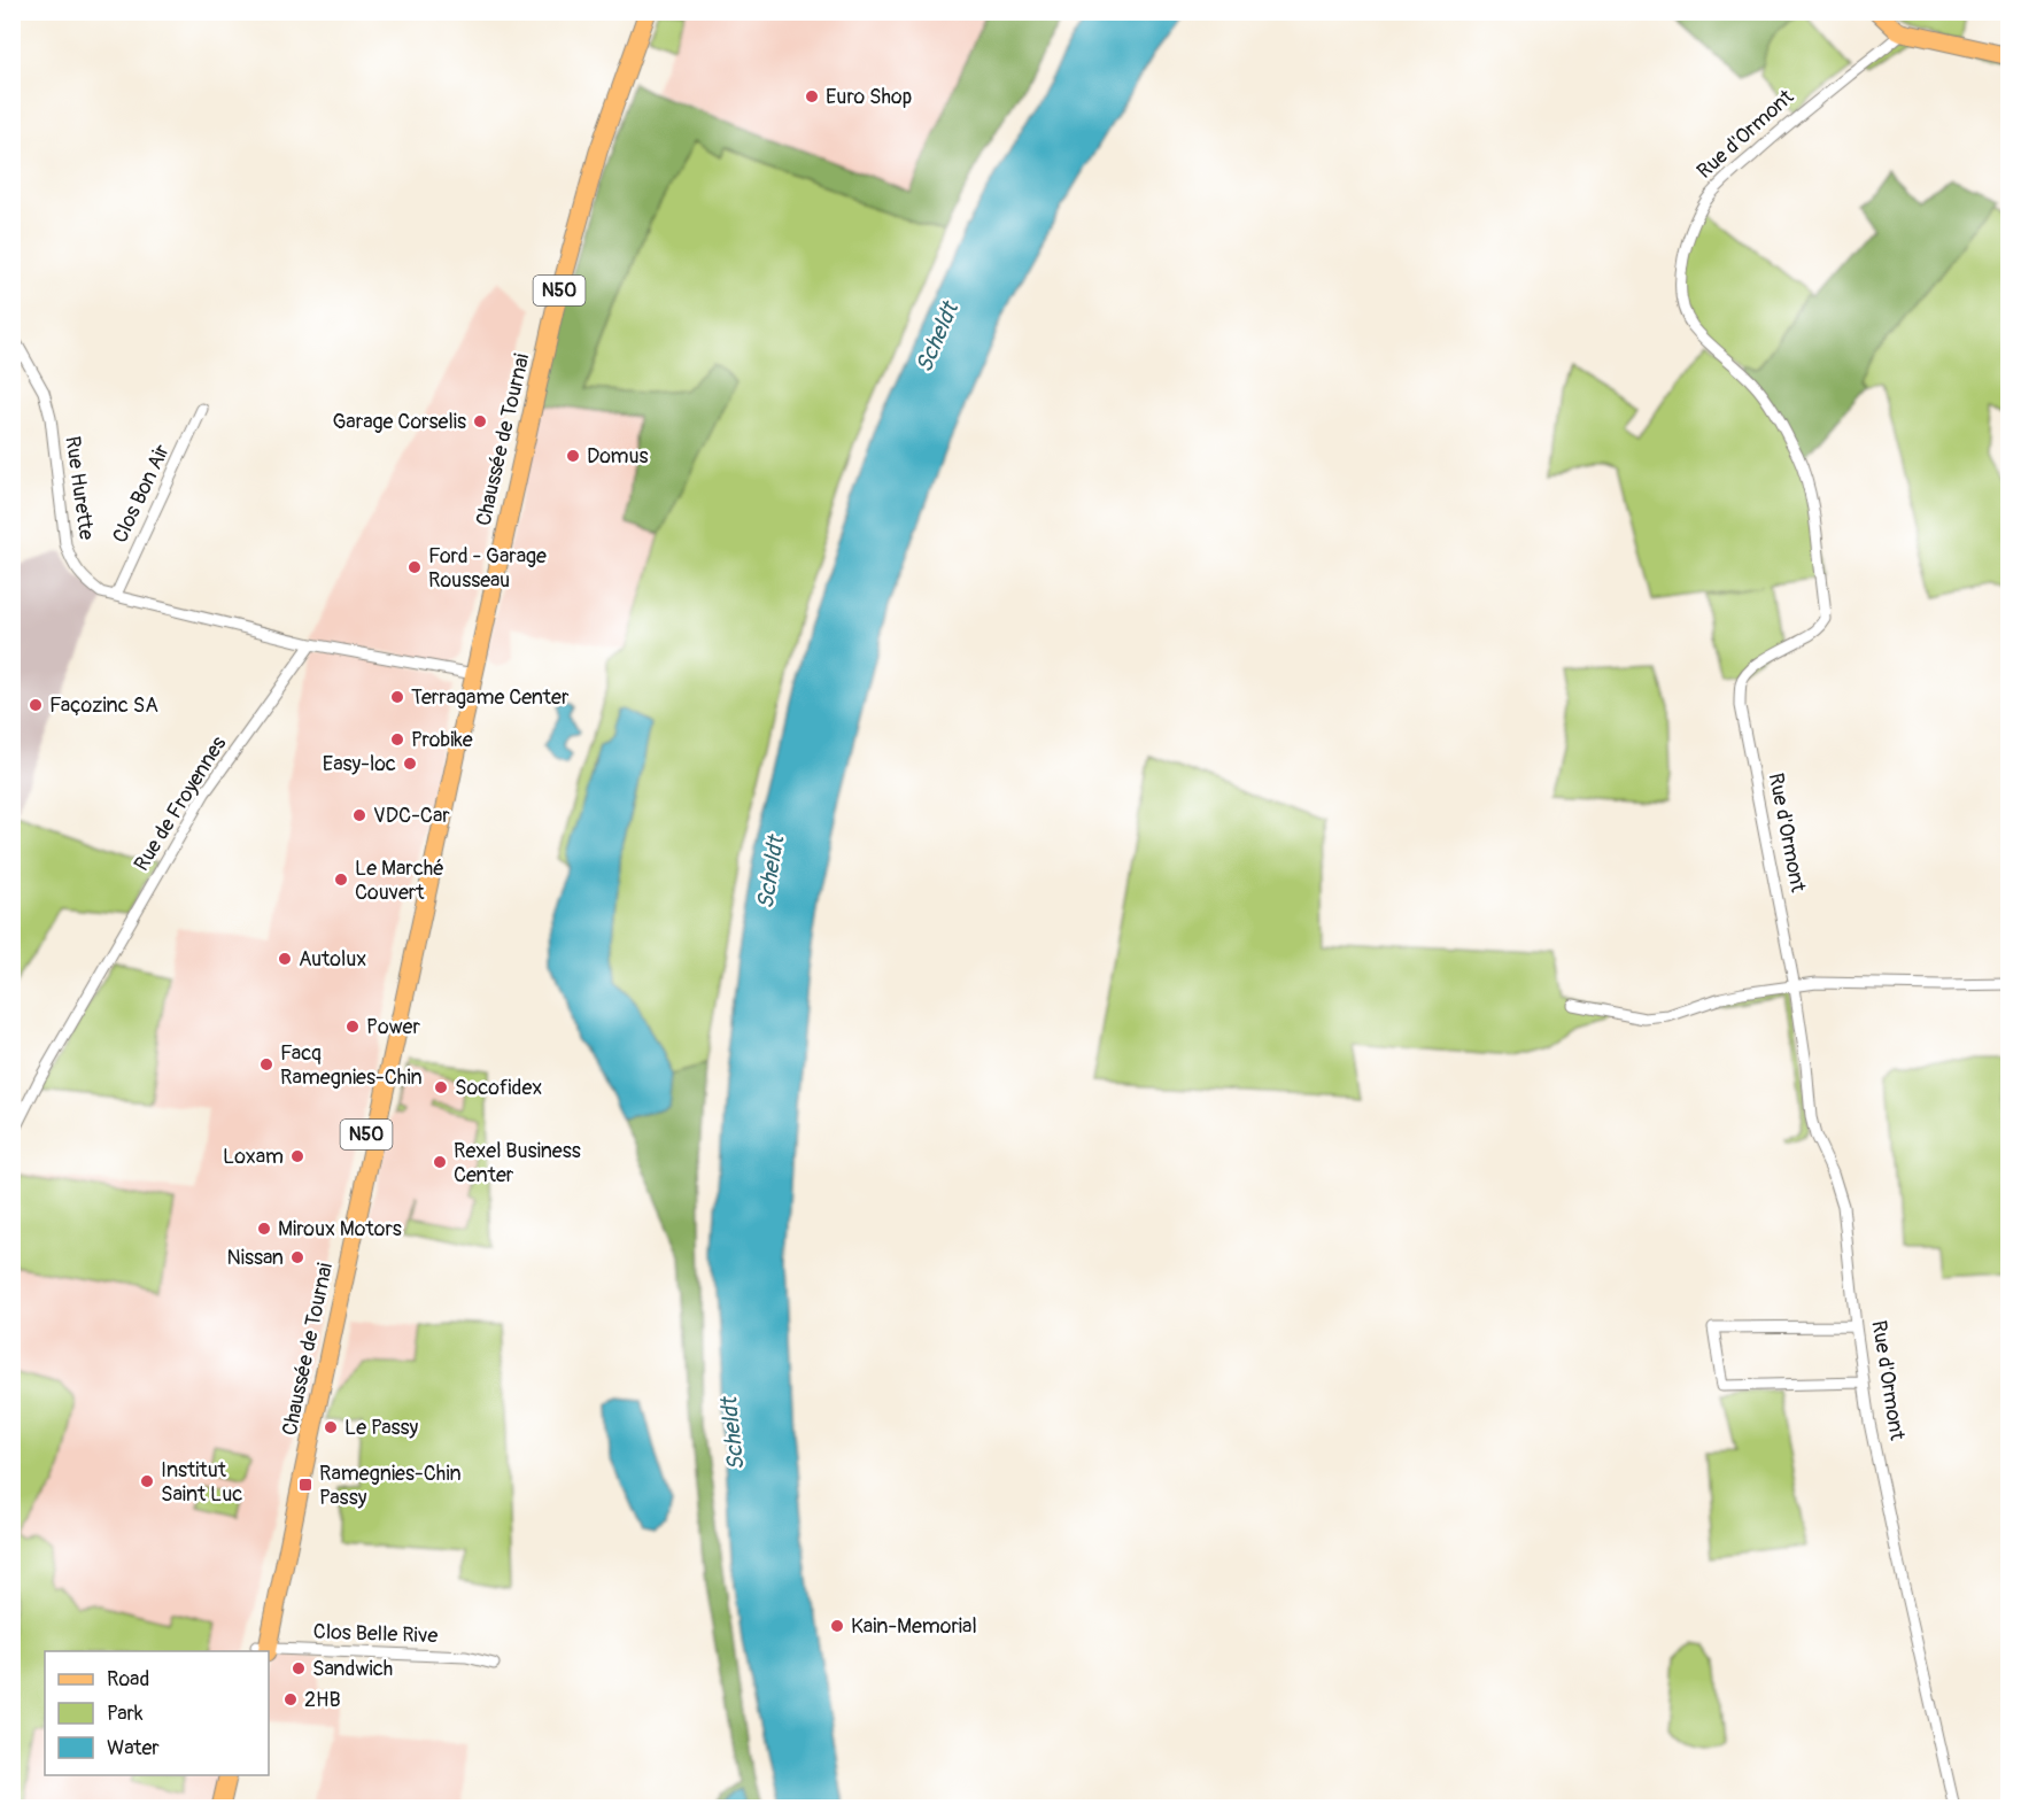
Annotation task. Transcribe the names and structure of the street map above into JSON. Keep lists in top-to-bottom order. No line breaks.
{"streets":{"main road":["N50","Chaussée de Tournai"],"street":["Rue d'Ormont","Rue Hurette","Clos Bon Air","Rue de Froyennes","Clos Belle Rive"]},"crossings":[["Chaussée de Tournai","Clos Belle Rive"],["Rue Hurette","Clos Bon Air"],["Rue Hurette","Rue de Froyennes"]],"water":["Scheldt"],"places":{"other":["Euro Shop","Garage Corselis","Domus","Ford - Garage Rousseau","Terragame Center","Façozinc SA","Probike","Easy-loc","VDC-Car","Le Marché Couvert","Autolux","Power","Facq Ramegnies-Chin","Socofidex","Loxam","Rexel Business Center","Miroux Motors","Nissan","Le Passy","Institut Saint Luc","Kain-Memorial","Sandwich","2HB"],"transit":["Ramegnies-Chin Passy"]},"legend":["Road","Park","Water"]}
